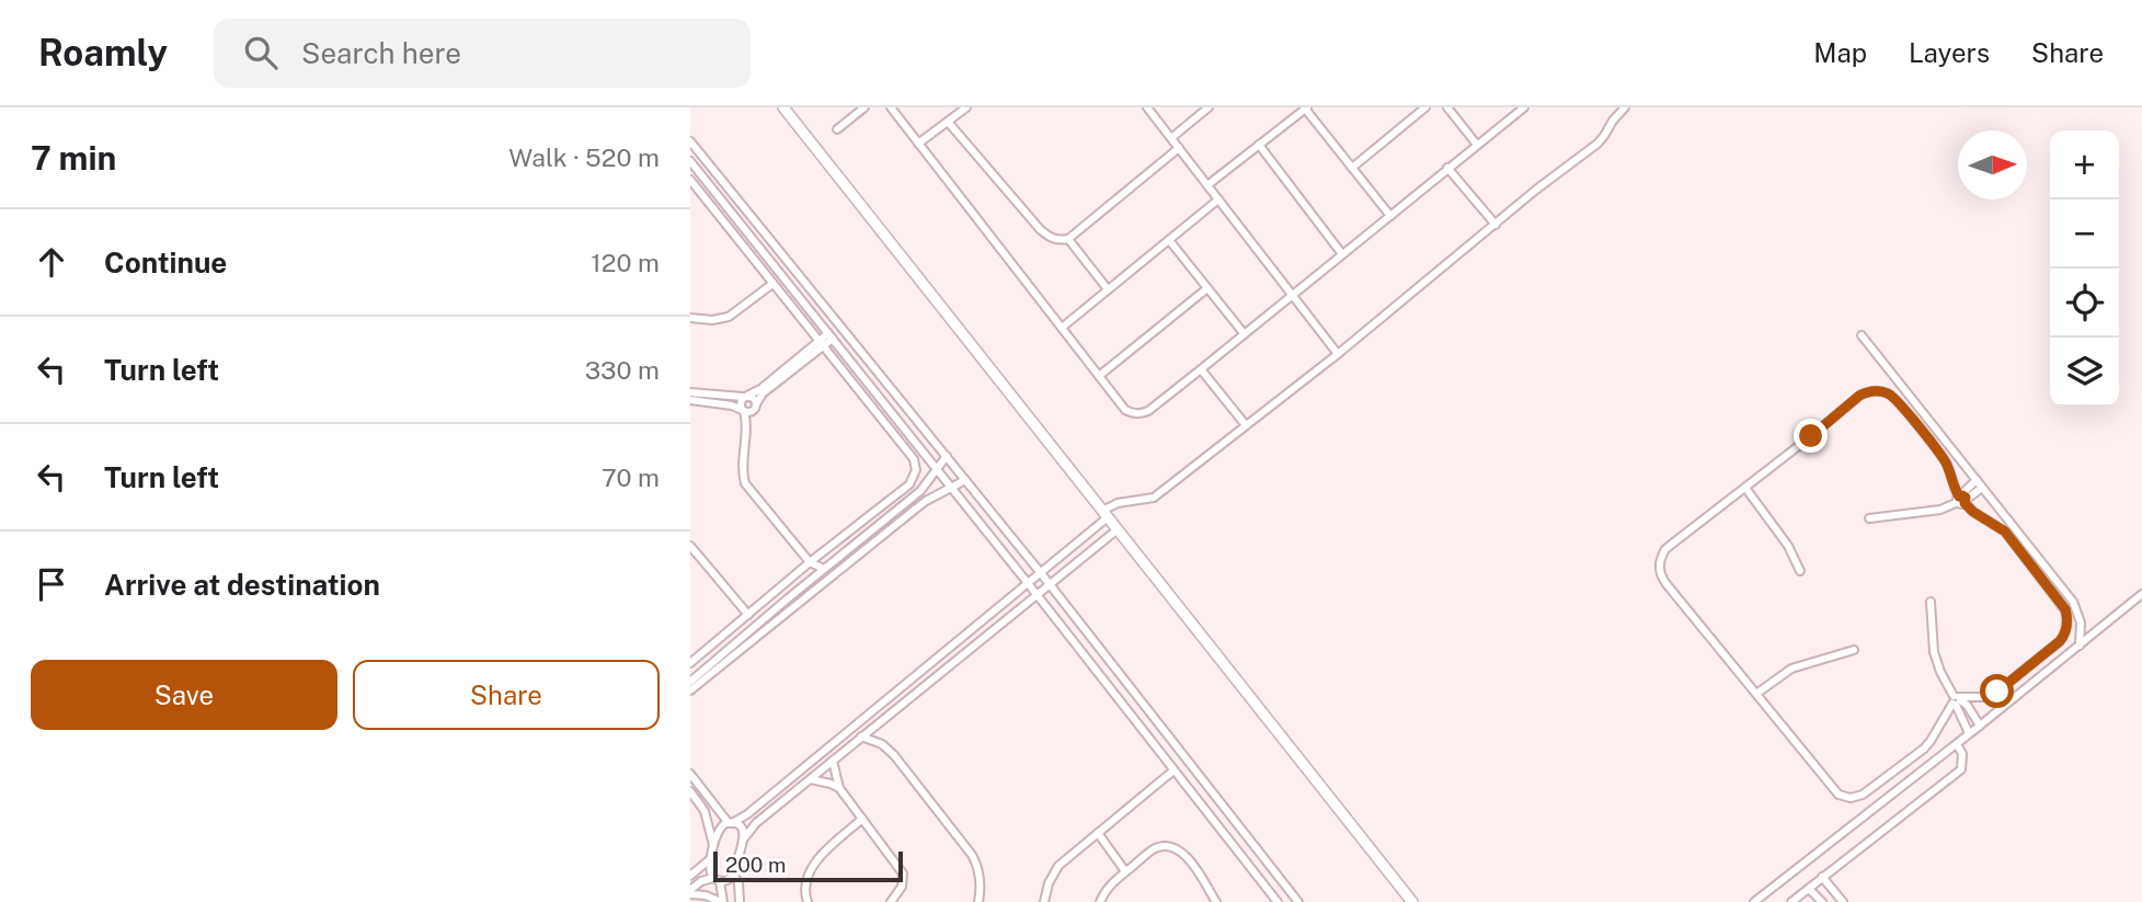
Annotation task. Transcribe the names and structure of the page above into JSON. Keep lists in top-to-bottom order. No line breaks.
{"scale_bar":"200 m","north":"right","page":{"header":"Roamly","search":"Search here","nav":["Map","Layers","Share"],"heading":["7 min","Walk · 520 m"],"map_buttons":["+","−"],"list":[["Continue","120 m"],["Turn left","330 m"],["Turn left","70 m"],"Arrive at destination"],"buttons":["Save","Share"],"scale":"200 m"}}
